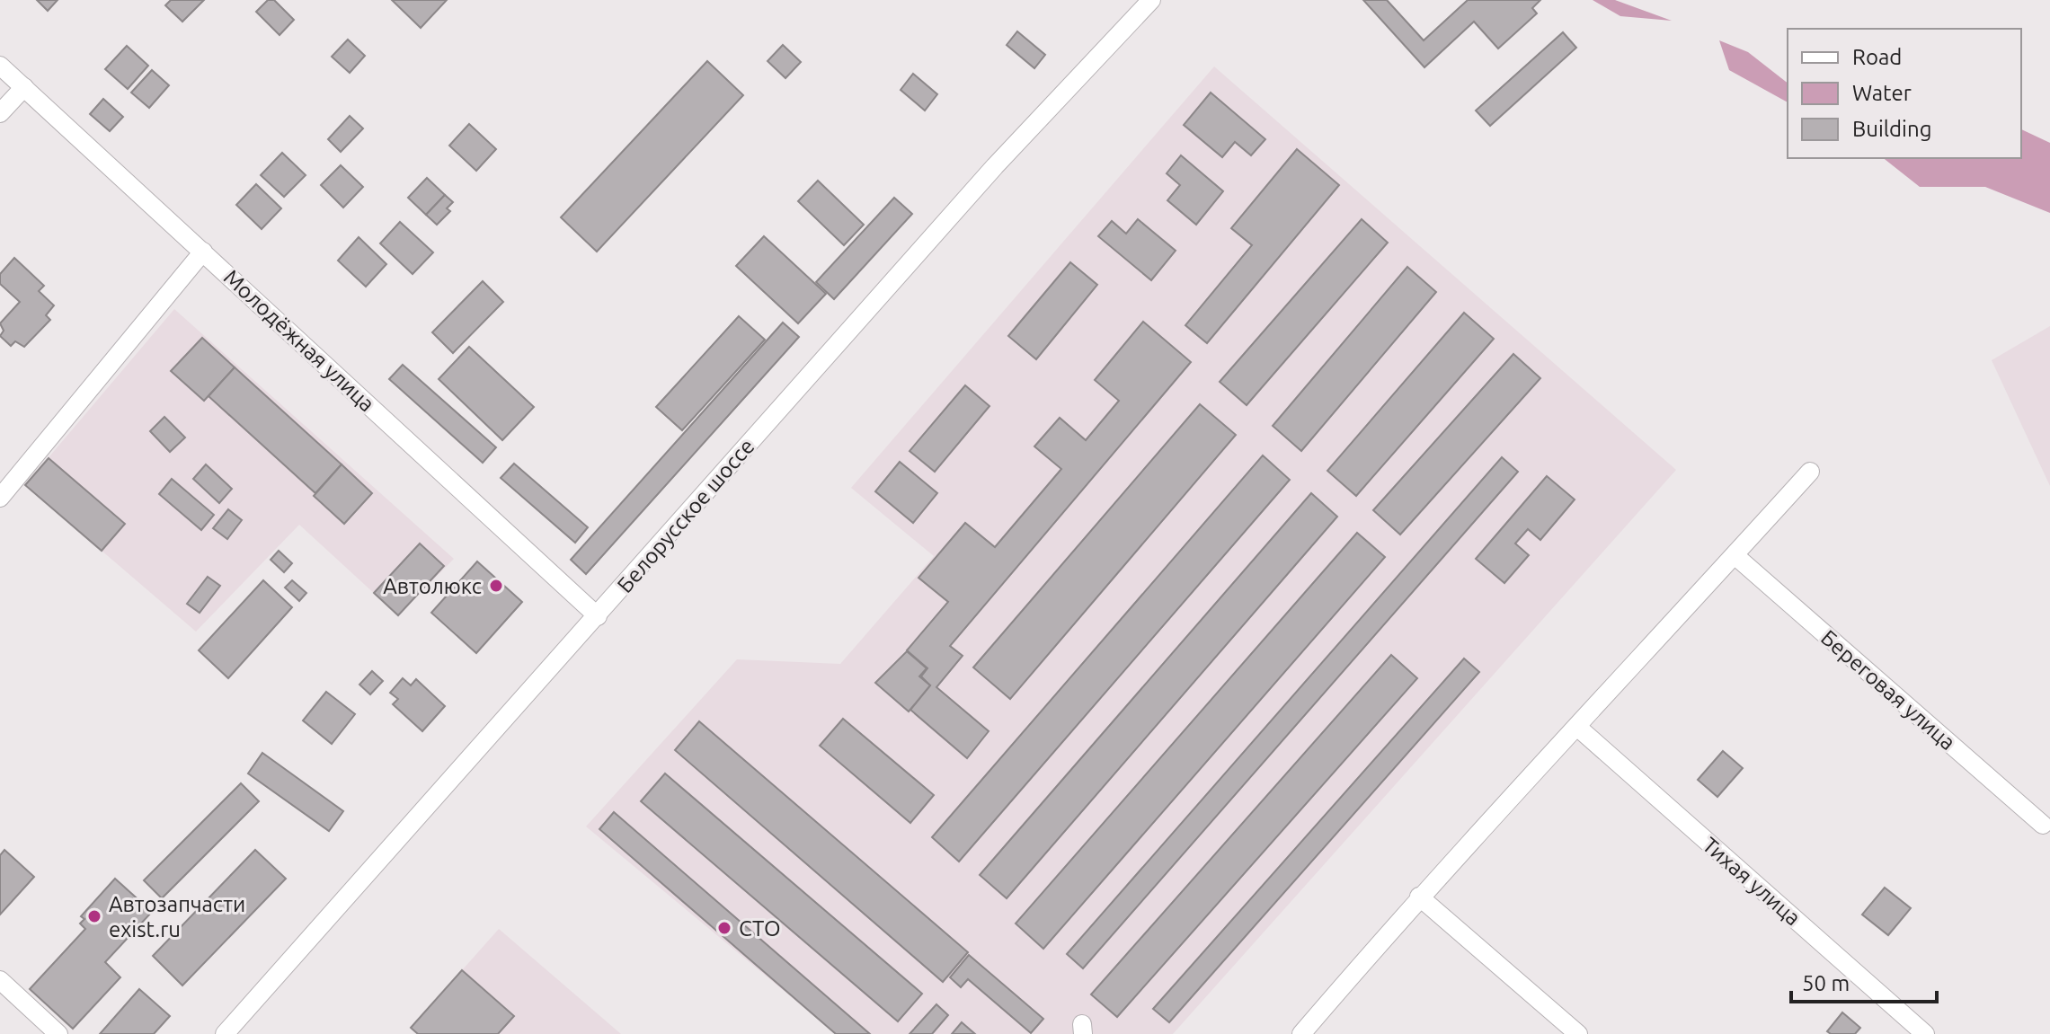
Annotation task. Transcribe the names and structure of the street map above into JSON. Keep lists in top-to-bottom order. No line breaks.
{"streets":{"street":["Молодёжная улица","Белорусское шоссе","Береговая улица","Тихая улица"]},"crossings":[["Молодёжная улица","Белорусское шоссе"]],"places":["Автолюкс","Автозапчасти exist.ru","СТО"],"legend":["Road","Water","Building"],"scale_bar":"50 m"}
